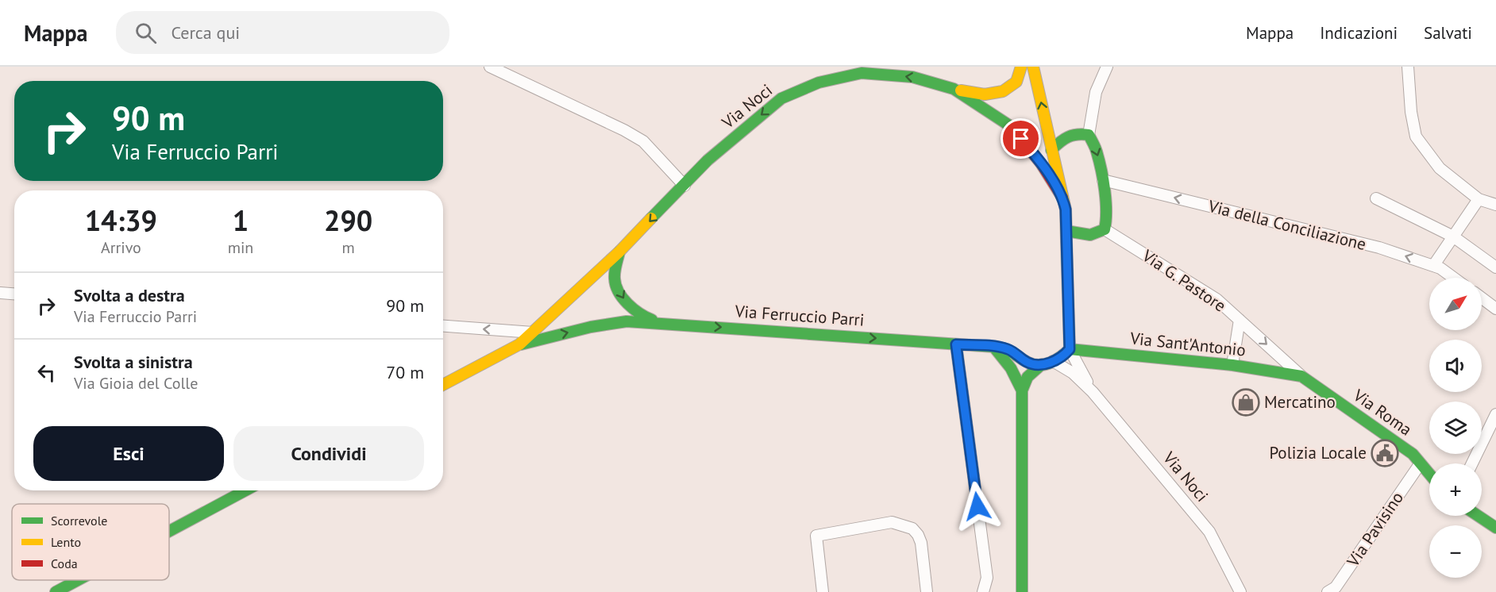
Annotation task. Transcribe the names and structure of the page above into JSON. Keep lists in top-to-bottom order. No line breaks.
{"streets":{"main road":["Via Noci","Via Ferruccio Parri","Via Sant'Antonio","Via Roma"],"street":["Via della Conciliazione","Via G. Pastore","Via Pavisino"]},"crossings":[["Via Noci","Via Ferruccio Parri"],["Via Noci","Via Sant'Antonio"],["Via G. Pastore","Via Sant'Antonio"],["Via G. Pastore","Via Roma"],["Via Sant'Antonio","Via Roma"],["Via Roma","Via Pavisino"]],"one_way":["Via Noci","Via della Conciliazione","Via Ferruccio Parri"],"places":{"shop":["Mercatino"],"public building":["Polizia Locale"]},"legend":["Scorrevole","Lento","Coda"],"north":"top right","page":{"header":"Mappa","search":"Cerca qui","nav":["Mappa","Indicazioni","Salvati"],"turn":["90 m","Via Ferruccio Parri"],"eta":["14:39","Arrivo","1","min","290","m"],"list":[{"name":"Svolta a destra","note":"Via Ferruccio Parri","value":"90 m"},{"name":"Svolta a sinistra","note":"Via Gioia del Colle","value":"70 m"}],"map_buttons":["+","−"],"buttons":["Esci","Condividi"]}}
